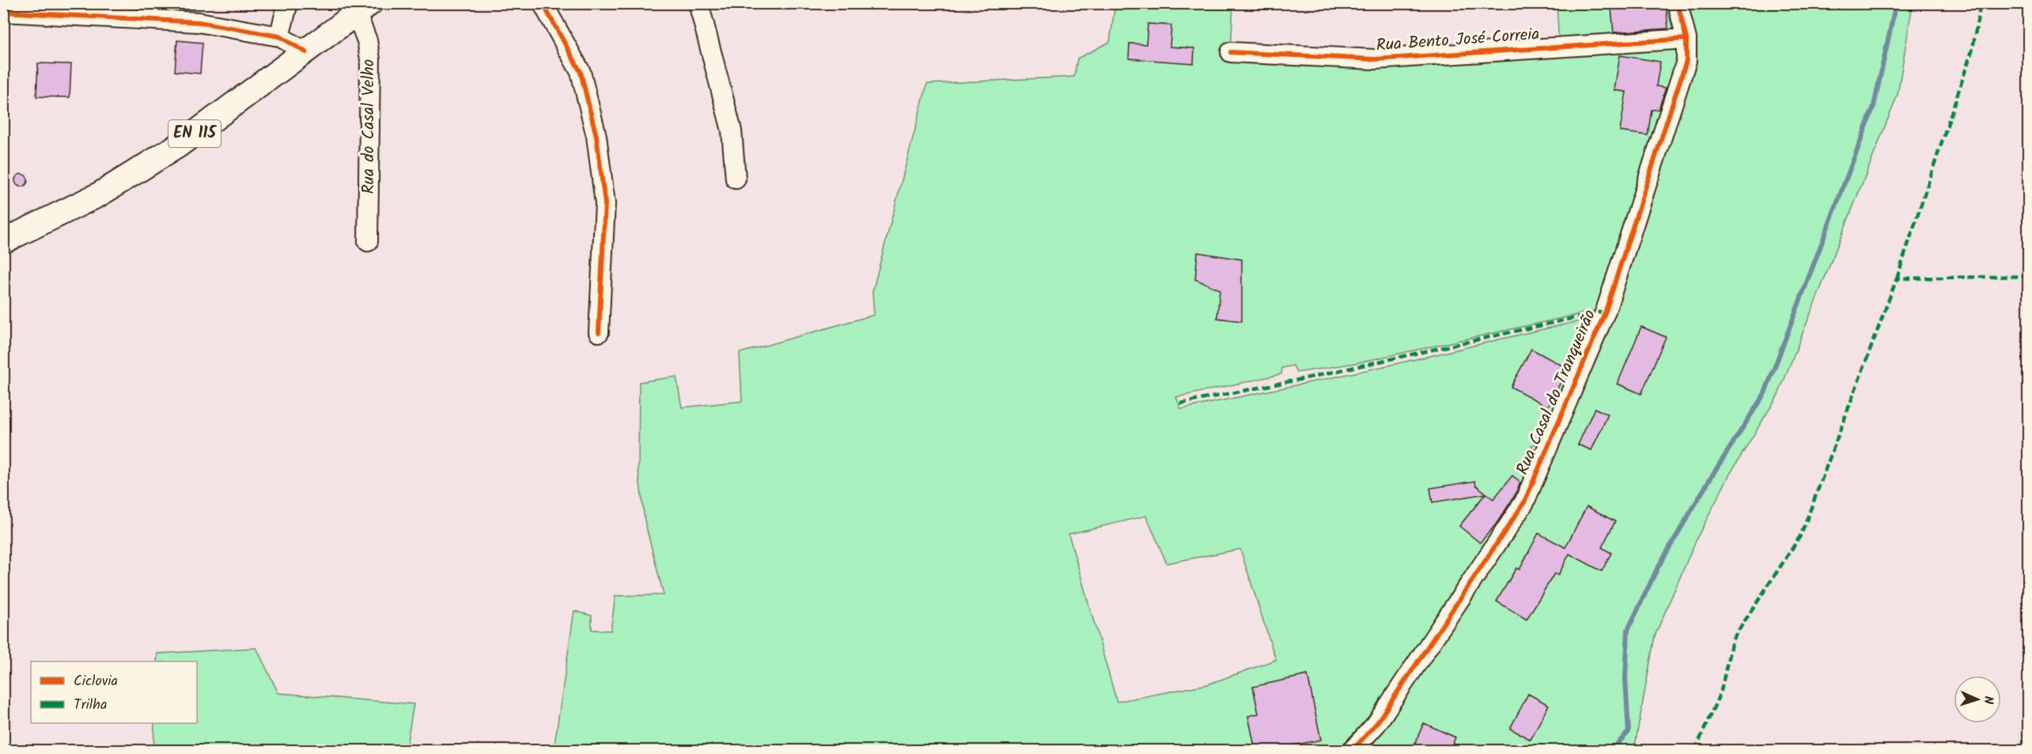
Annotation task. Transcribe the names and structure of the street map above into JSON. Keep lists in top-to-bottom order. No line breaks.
{"streets":{"main road":["EN 115"],"street":["Rua Bento José Correia","Rua do Casal Velho","Rua Casal do Tranqueirão"]},"crossings":[["Rua Bento José Correia","Rua Casal do Tranqueirão"],["Rua do Casal Velho","EN 115"]],"legend":["Ciclovia","Trilha"],"north":"right"}
